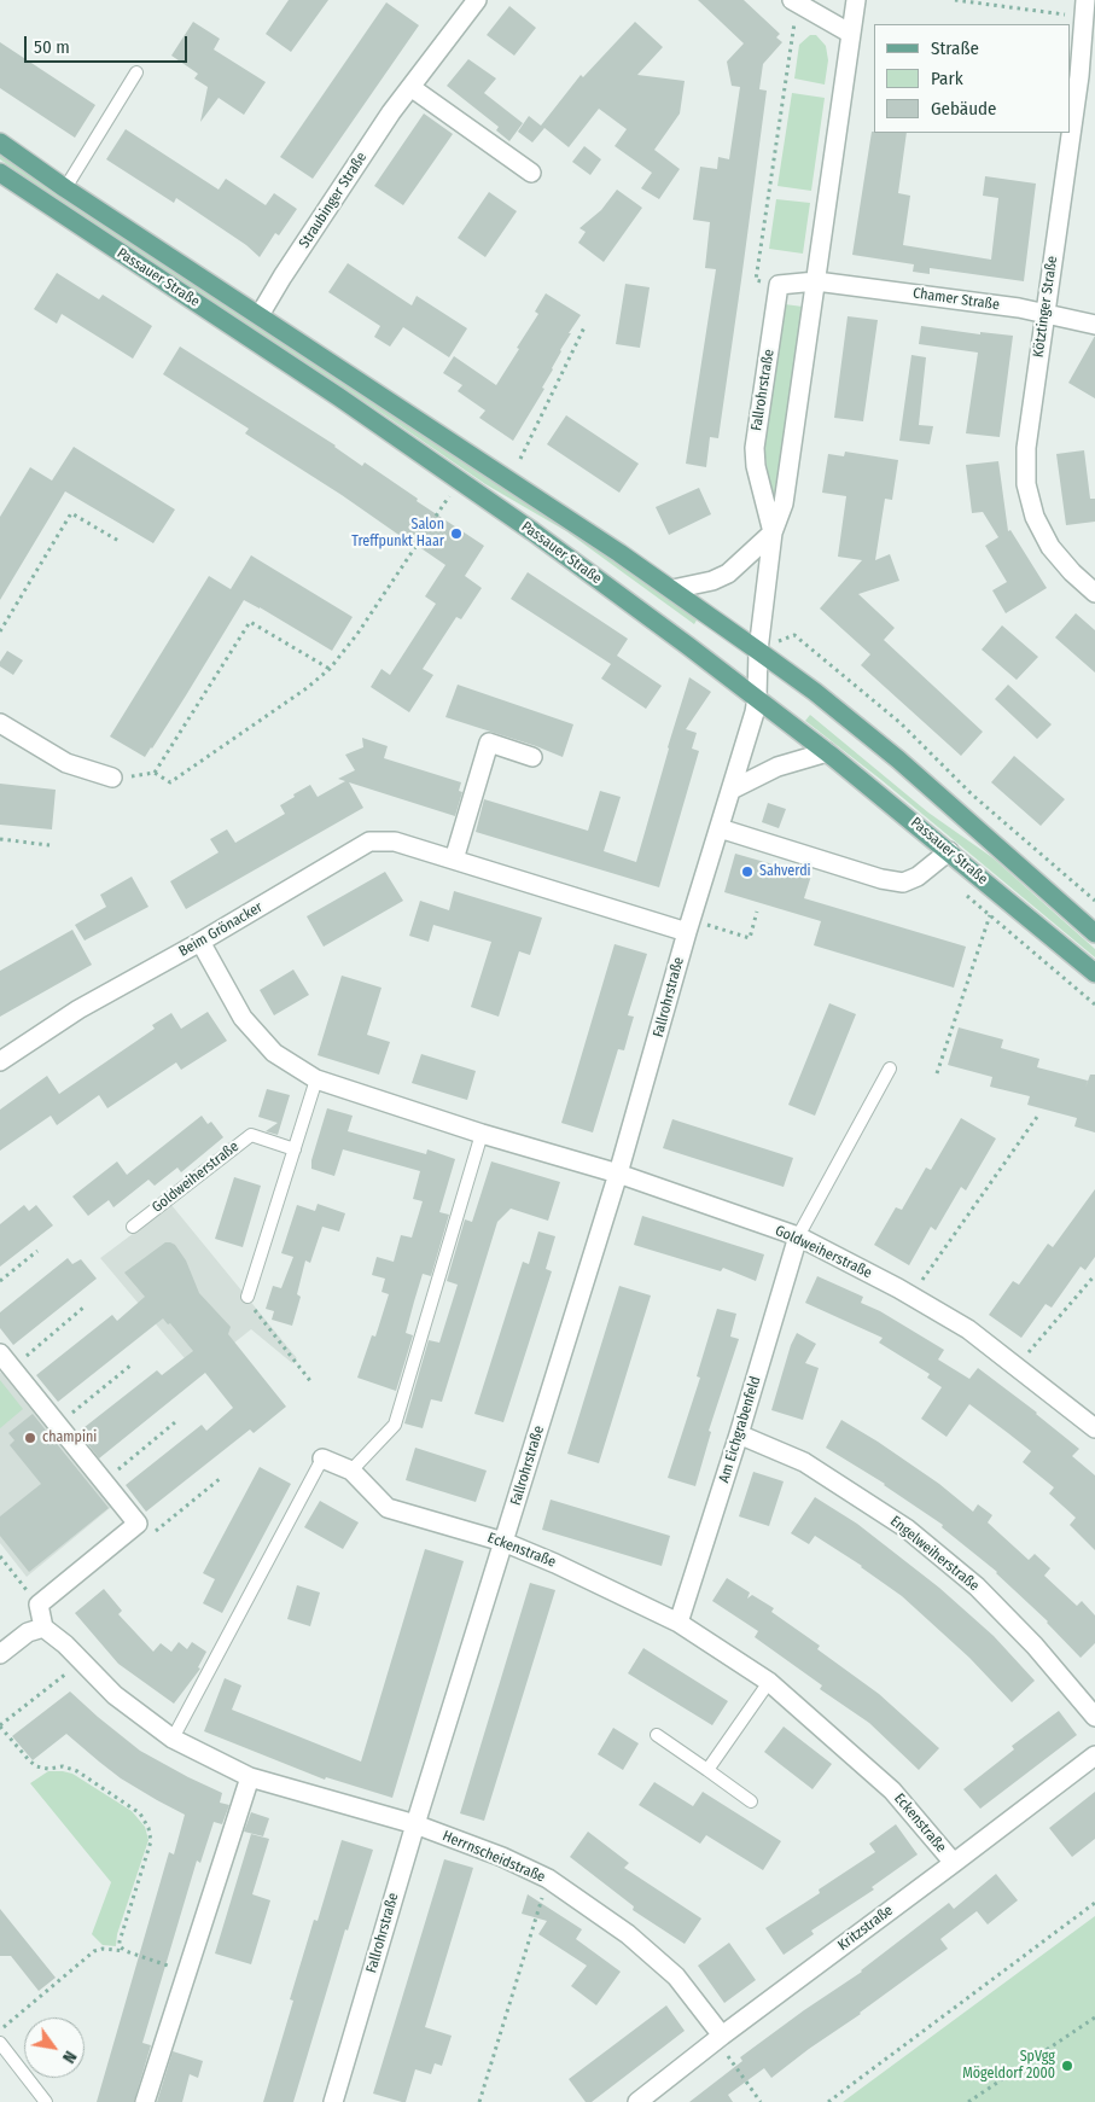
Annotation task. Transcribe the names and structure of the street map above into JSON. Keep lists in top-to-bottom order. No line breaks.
{"streets":{"main road":["Passauer Straße"],"street":["Straubinger Straße","Chamer Straße","Kötztinger Straße","Fallrohrstraße","Beim Grönacker","Goldweiherstraße","Am Eichgrabenfeld","Eckenstraße","Engelweiherstraße","Herrnscheidstraße","Kritzstraße"]},"crossings":[["Straubinger Straße","Passauer Straße"],["Passauer Straße","Fallrohrstraße"],["Chamer Straße","Kötztinger Straße"],["Chamer Straße","Fallrohrstraße"],["Fallrohrstraße","Beim Grönacker"],["Fallrohrstraße","Goldweiherstraße"],["Fallrohrstraße","Eckenstraße"],["Fallrohrstraße","Herrnscheidstraße"],["Beim Grönacker","Goldweiherstraße"],["Goldweiherstraße","Am Eichgrabenfeld"],["Am Eichgrabenfeld","Eckenstraße"],["Am Eichgrabenfeld","Engelweiherstraße"],["Eckenstraße","Herrnscheidstraße"],["Eckenstraße","Kritzstraße"],["Herrnscheidstraße","Kritzstraße"]],"places":["Salon Treffpunkt Haar","Sahverdi","champini","SpVgg Mögeldorf 2000"],"legend":["Straße","Park","Gebäude"],"scale_bar":"50 m","north":"bottom right"}
